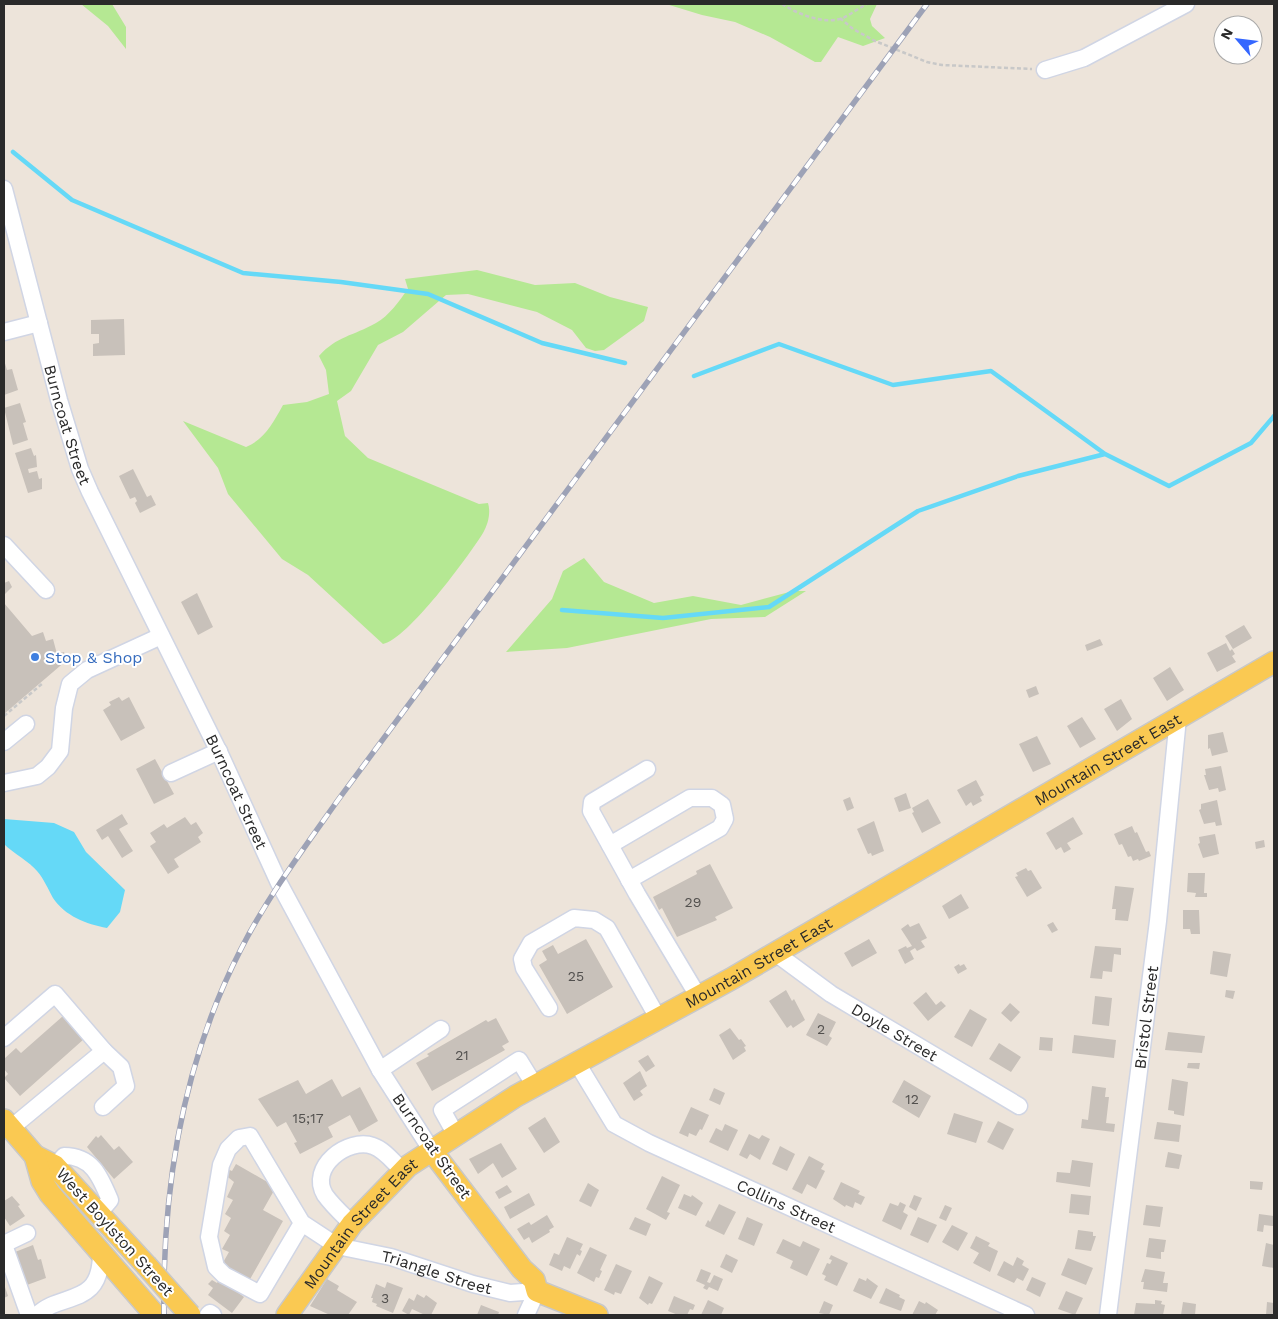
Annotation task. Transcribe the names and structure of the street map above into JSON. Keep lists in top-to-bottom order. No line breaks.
{"streets":{"main road":["Burncoat Street","Mountain Street East","West Boylston Street"],"street":["Bristol Street","Doyle Street","Collins Street","Triangle Street"]},"crossings":[["Burncoat Street","Mountain Street East"],["Burncoat Street","Triangle Street"],["Mountain Street East","Bristol Street"],["Mountain Street East","Doyle Street"],["Mountain Street East","Collins Street"],["Mountain Street East","Triangle Street"]],"places":["Stop & Shop"],"house_numbers":["29","25","2","21","12","15;17","3"],"north":"top left"}
